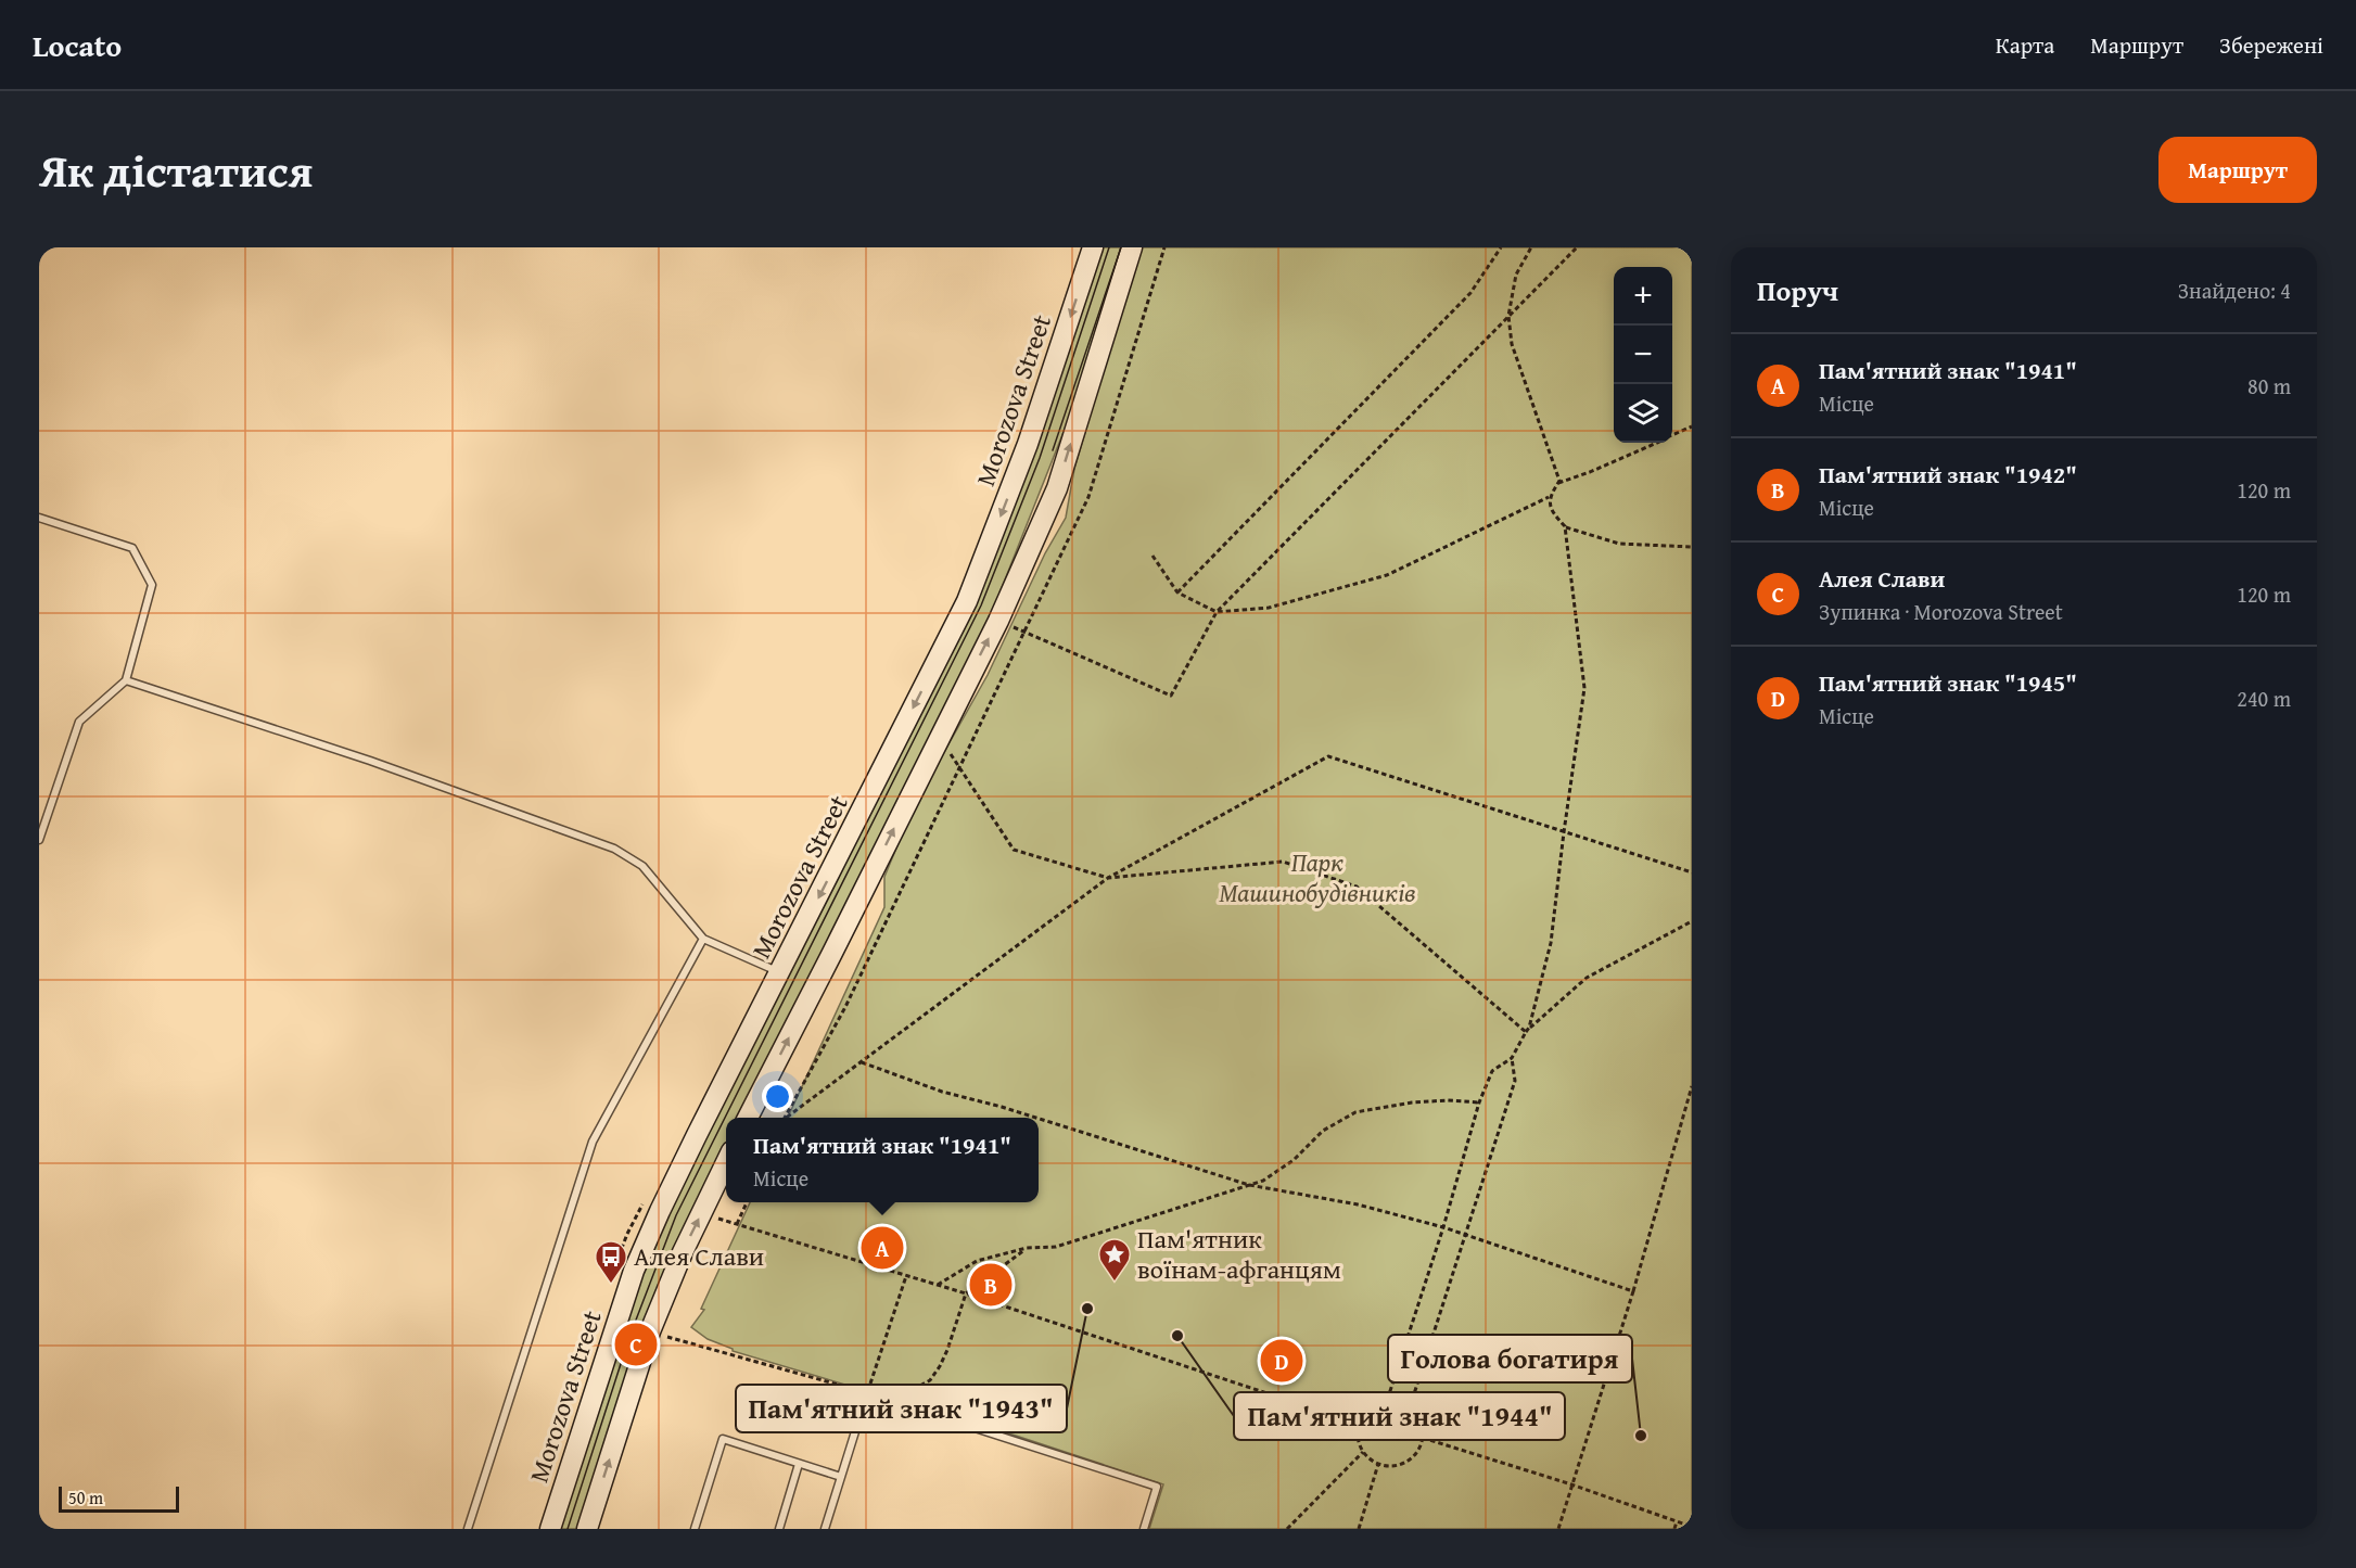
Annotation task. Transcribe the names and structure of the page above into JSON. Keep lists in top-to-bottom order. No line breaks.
{"streets":{"main road":["Morozova Street"]},"parks":["Парк Машинобудівників"],"places":{"place":["Пам'ятник воїнам-афганцям"],"bus stop":["Aлея Слави"],"other":["Пам'ятний знак \"1943\"","Пам'ятний знак \"1944\"","Голова богатиря"]},"scale_bar":"50 m","page":{"header":"Locato","nav":["Карта","Маршрут","Збережені"],"title":"Як дістатися","buttons":"Маршрут","heading":["Поруч","Знайдено: 4"],"map_buttons":["+","−"],"list":[{"mark":"A","name":"Пам'ятний знак \"1941\"","note":"Місце","value":"80 m"},{"mark":"B","name":"Пам'ятний знак \"1942\"","note":"Місце","value":"120 m"},{"mark":"C","name":"Алея Слави","note":"Зупинка · Morozova Street","value":"120 m"},{"mark":"D","name":"Пам'ятний знак \"1945\"","note":"Місце","value":"240 m"}],"popup":["Пам'ятний знак \"1941\"","Місце"],"pins":["A","B","C","D"],"scale":"50 m"}}
